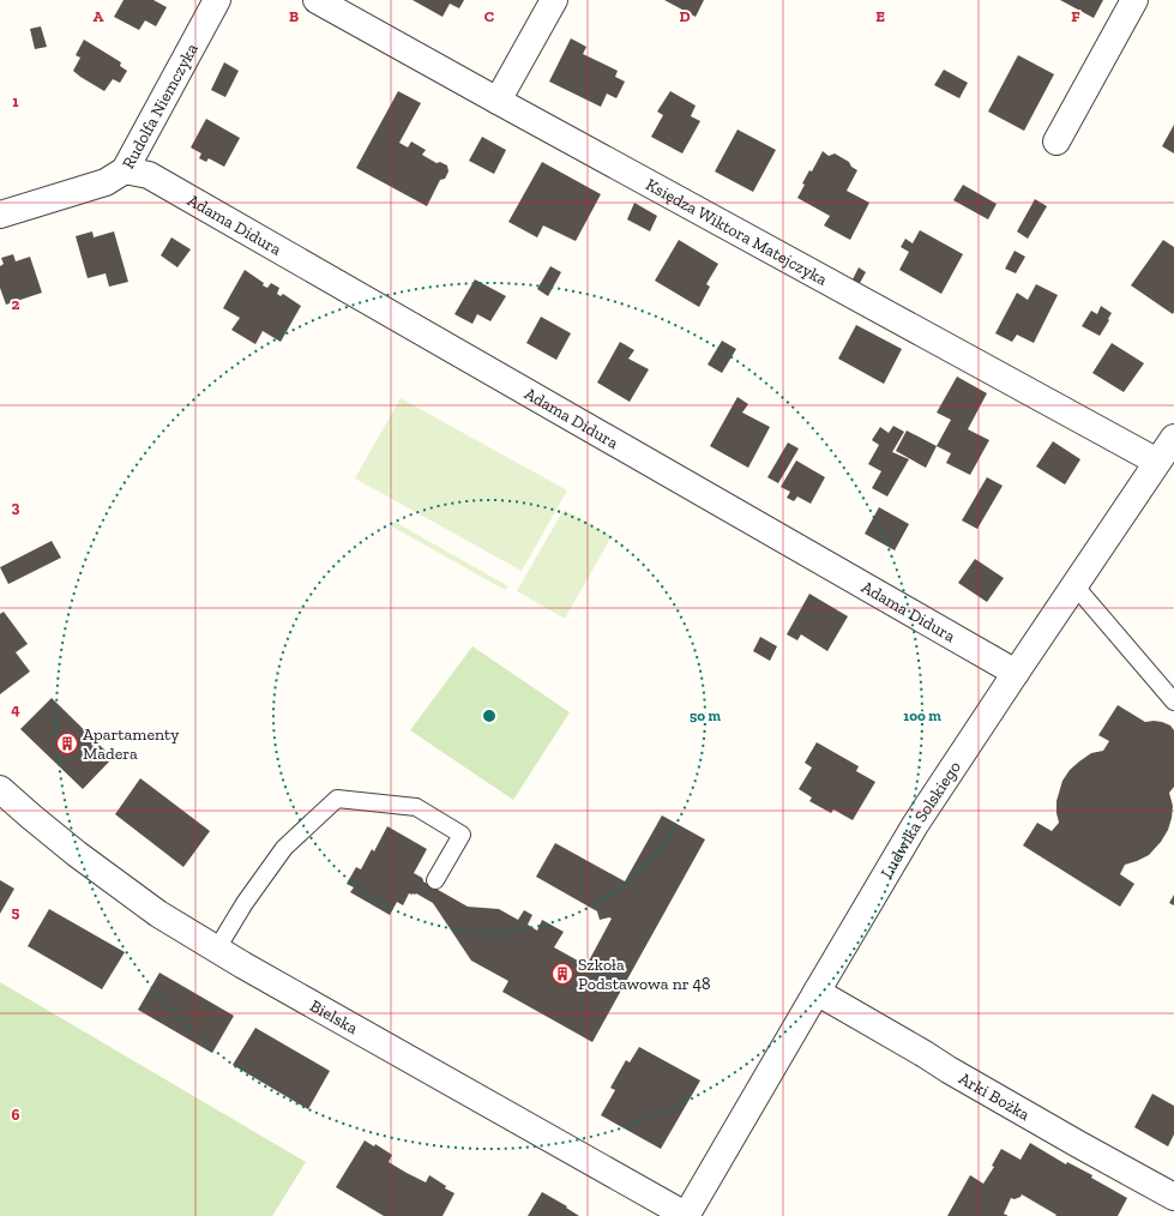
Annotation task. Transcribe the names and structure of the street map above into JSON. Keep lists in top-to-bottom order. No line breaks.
{"streets":{"street":["Rudolfa Niemczyka","Adama Didura","Księdza Wiktora Matejczyka","Ludwika Solskiego","Bielska","Arki Bożka"]},"crossings":[["Rudolfa Niemczyka","Adama Didura"],["Adama Didura","Ludwika Solskiego"],["Księdza Wiktora Matejczyka","Ludwika Solskiego"],["Ludwika Solskiego","Bielska"],["Ludwika Solskiego","Arki Bożka"]],"places":{"building":["Apartamenty Madera","Szkoła Podstawowa nr 48"]},"grid":{"columns":["A","B","C","D","E","F"],"rows":["1","2","3","4","5","6"]},"rings":["50 m","100 m"]}
